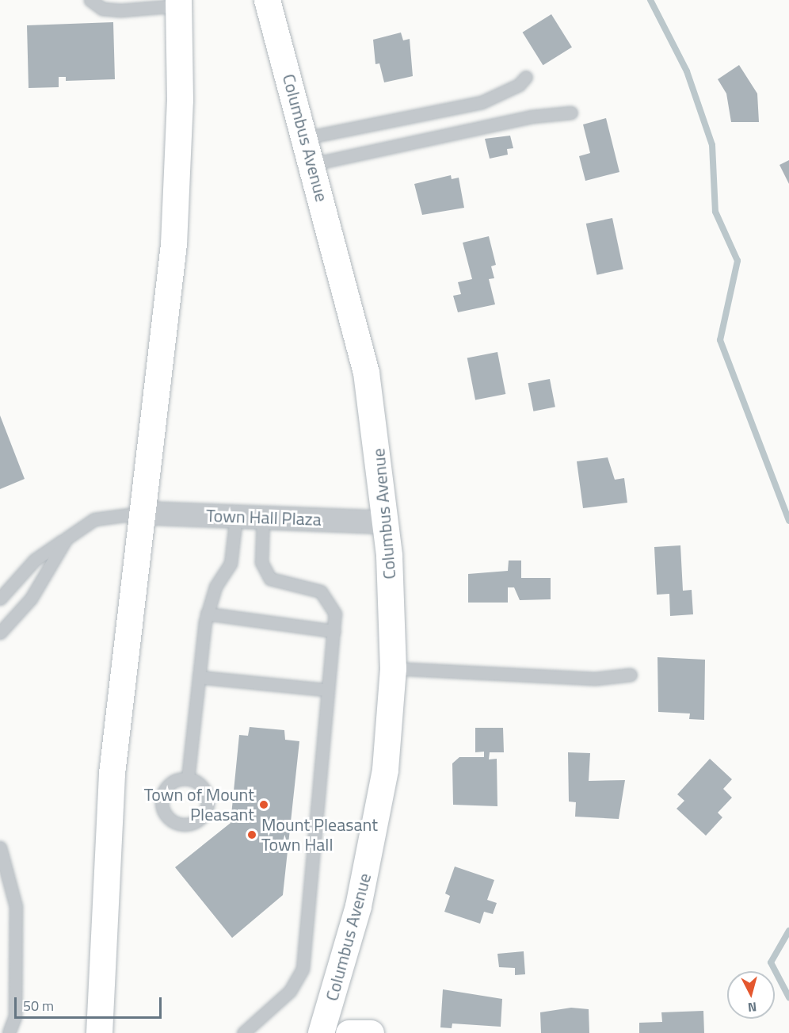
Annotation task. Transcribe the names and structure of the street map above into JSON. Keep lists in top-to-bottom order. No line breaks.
{"streets":{"street":["Columbus Avenue","Town Hall Plaza"]},"crossings":[["Columbus Avenue","Town Hall Plaza"]],"places":["Town of Mount Pleasant","Mount Pleasant Town Hall"],"scale_bar":"50 m","north":"bottom"}
